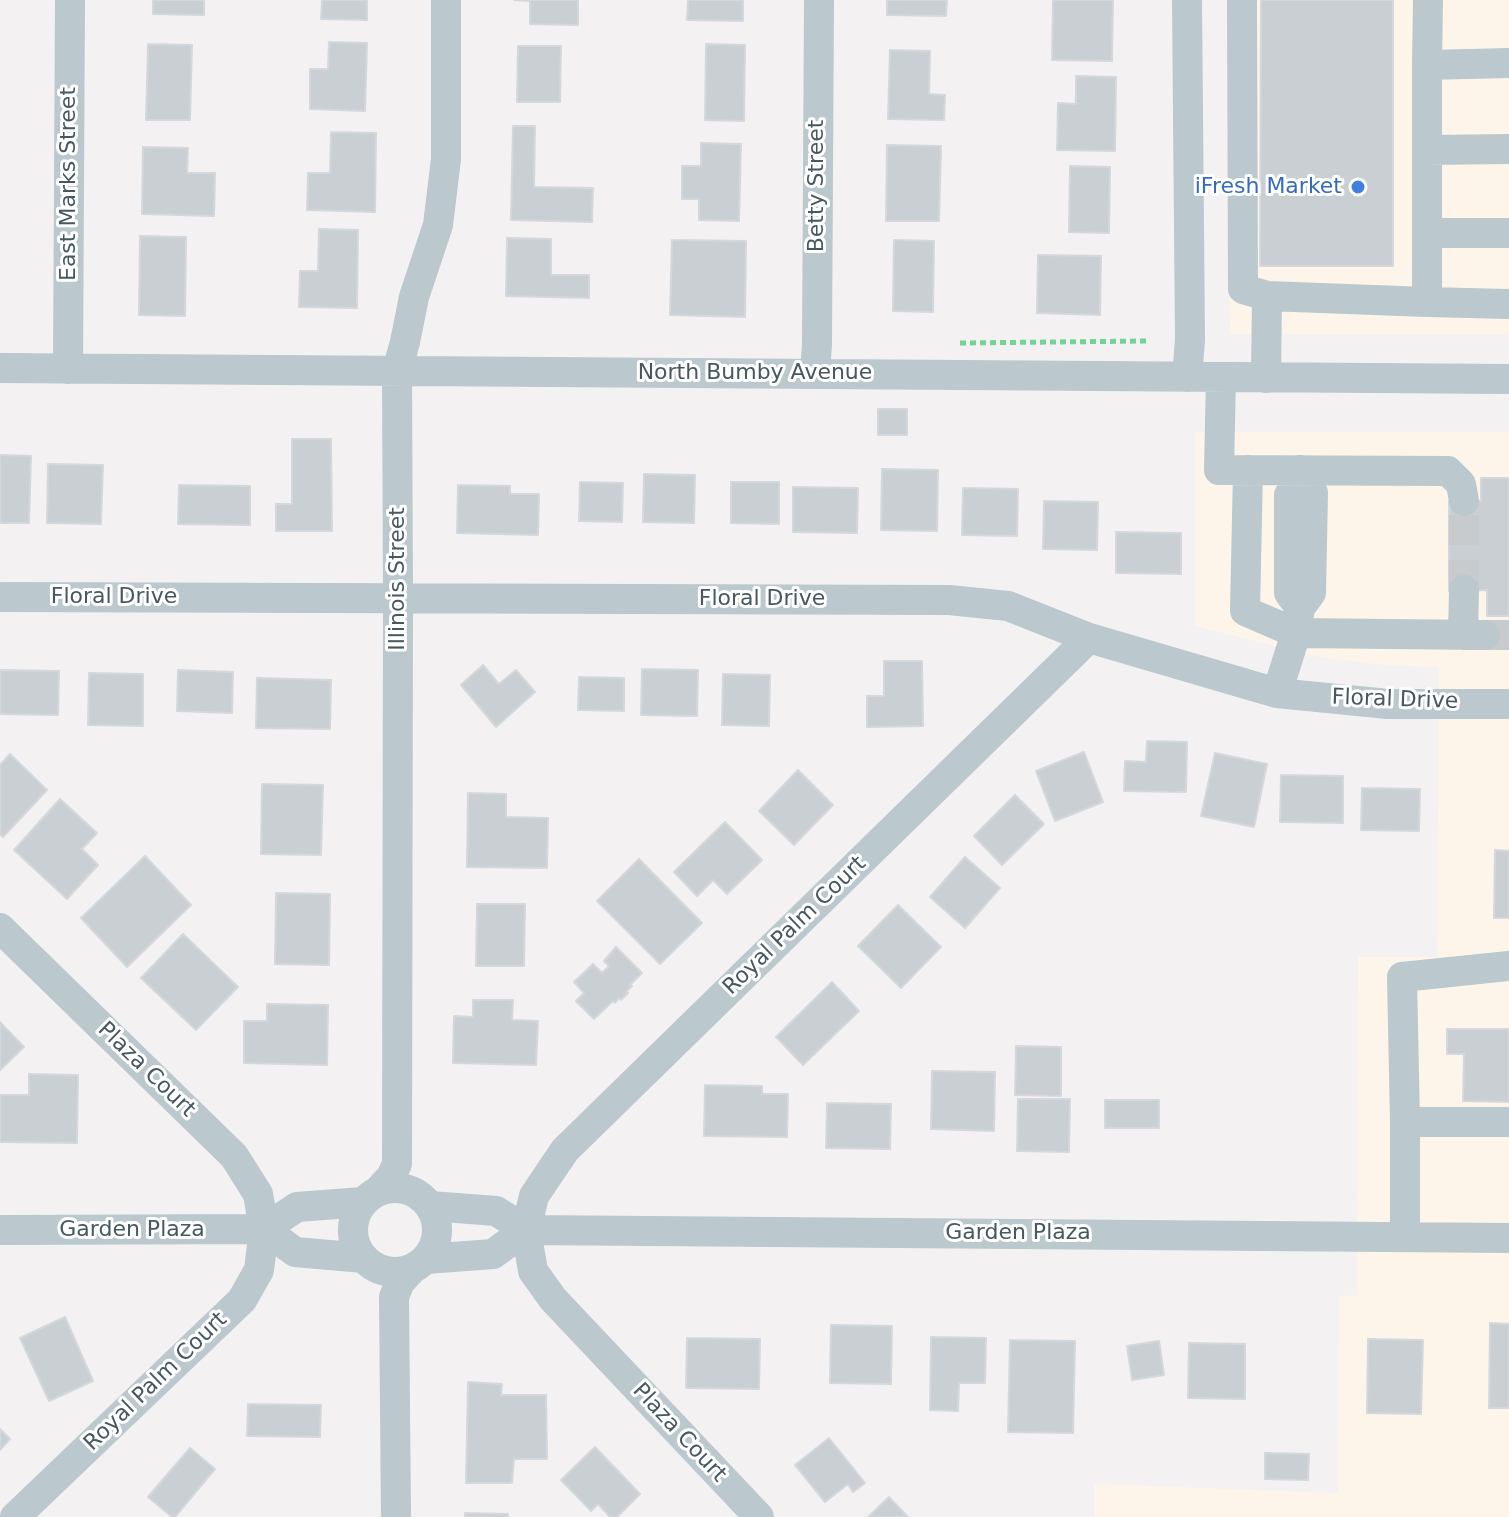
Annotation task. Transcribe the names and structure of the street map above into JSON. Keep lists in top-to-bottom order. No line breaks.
{"streets":{"street":["East Marks Street","Betty Street","North Bumby Avenue","Illinois Street","Floral Drive","Royal Palm Court","Plaza Court","Garden Plaza"]},"crossings":[["East Marks Street","North Bumby Avenue"],["Betty Street","North Bumby Avenue"],["North Bumby Avenue","Illinois Street"],["Illinois Street","Floral Drive"],["Floral Drive","Royal Palm Court"],["Royal Palm Court","Plaza Court"],["Royal Palm Court","Garden Plaza"],["Plaza Court","Garden Plaza"]],"places":["iFresh Market"]}
